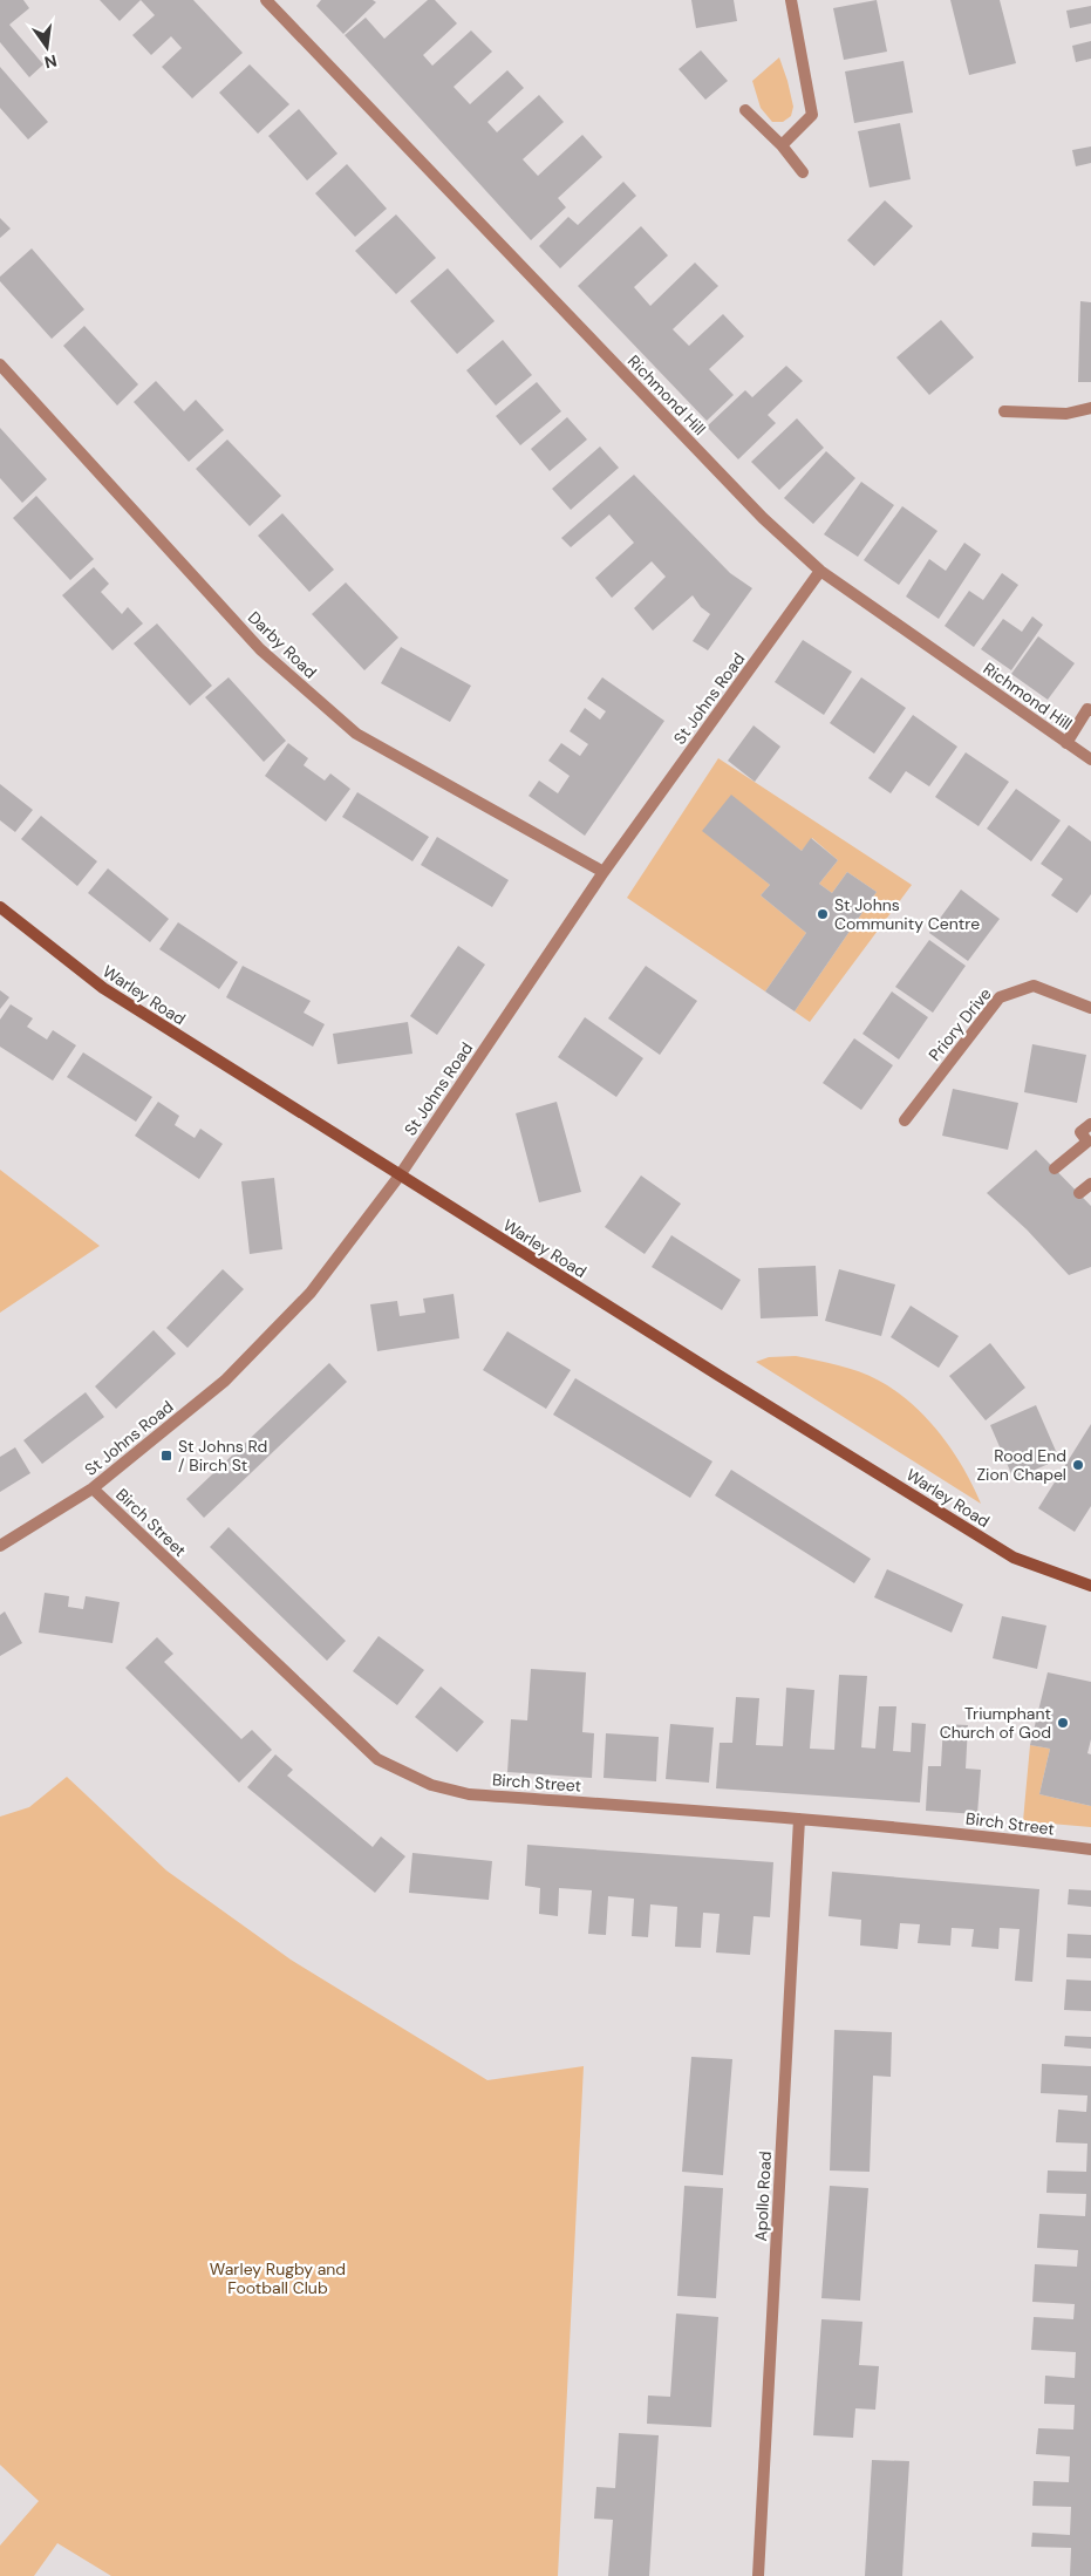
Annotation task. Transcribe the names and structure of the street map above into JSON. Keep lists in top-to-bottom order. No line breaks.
{"streets":{"street":["Richmond Hill","Darby Road","St Johns Road","Warley Road","Priory Drive","Birch Street","Apollo Road"]},"crossings":[["Richmond Hill","St Johns Road"],["Darby Road","St Johns Road"],["St Johns Road","Warley Road"],["St Johns Road","Birch Street"],["Birch Street","Apollo Road"]],"parks":["Warley Rugby and Football Club"],"places":{"other":["St Johns Community Centre","Rood End Zion Chapel","Triumphant Church of God"],"transit":["St Johns Rd / Birch St"]},"north":"bottom"}
